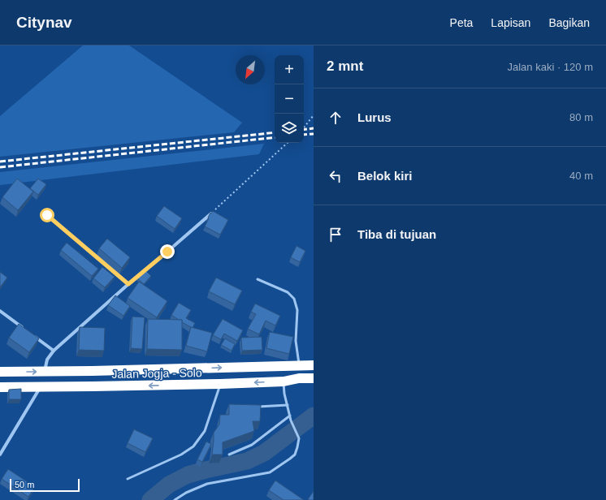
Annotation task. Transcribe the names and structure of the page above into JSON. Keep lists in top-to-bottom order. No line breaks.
{"streets":{"highway":["Jalan Jogja - Solo"]},"scale_bar":"50 m","north":"bottom left","page":{"header":"Citynav","nav":["Peta","Lapisan","Bagikan"],"heading":["2 mnt","Jalan kaki · 120 m"],"map_buttons":["+","−"],"list":[["Lurus","80 m"],["Belok kiri","40 m"],"Tiba di tujuan"],"scale":"50 m"}}
